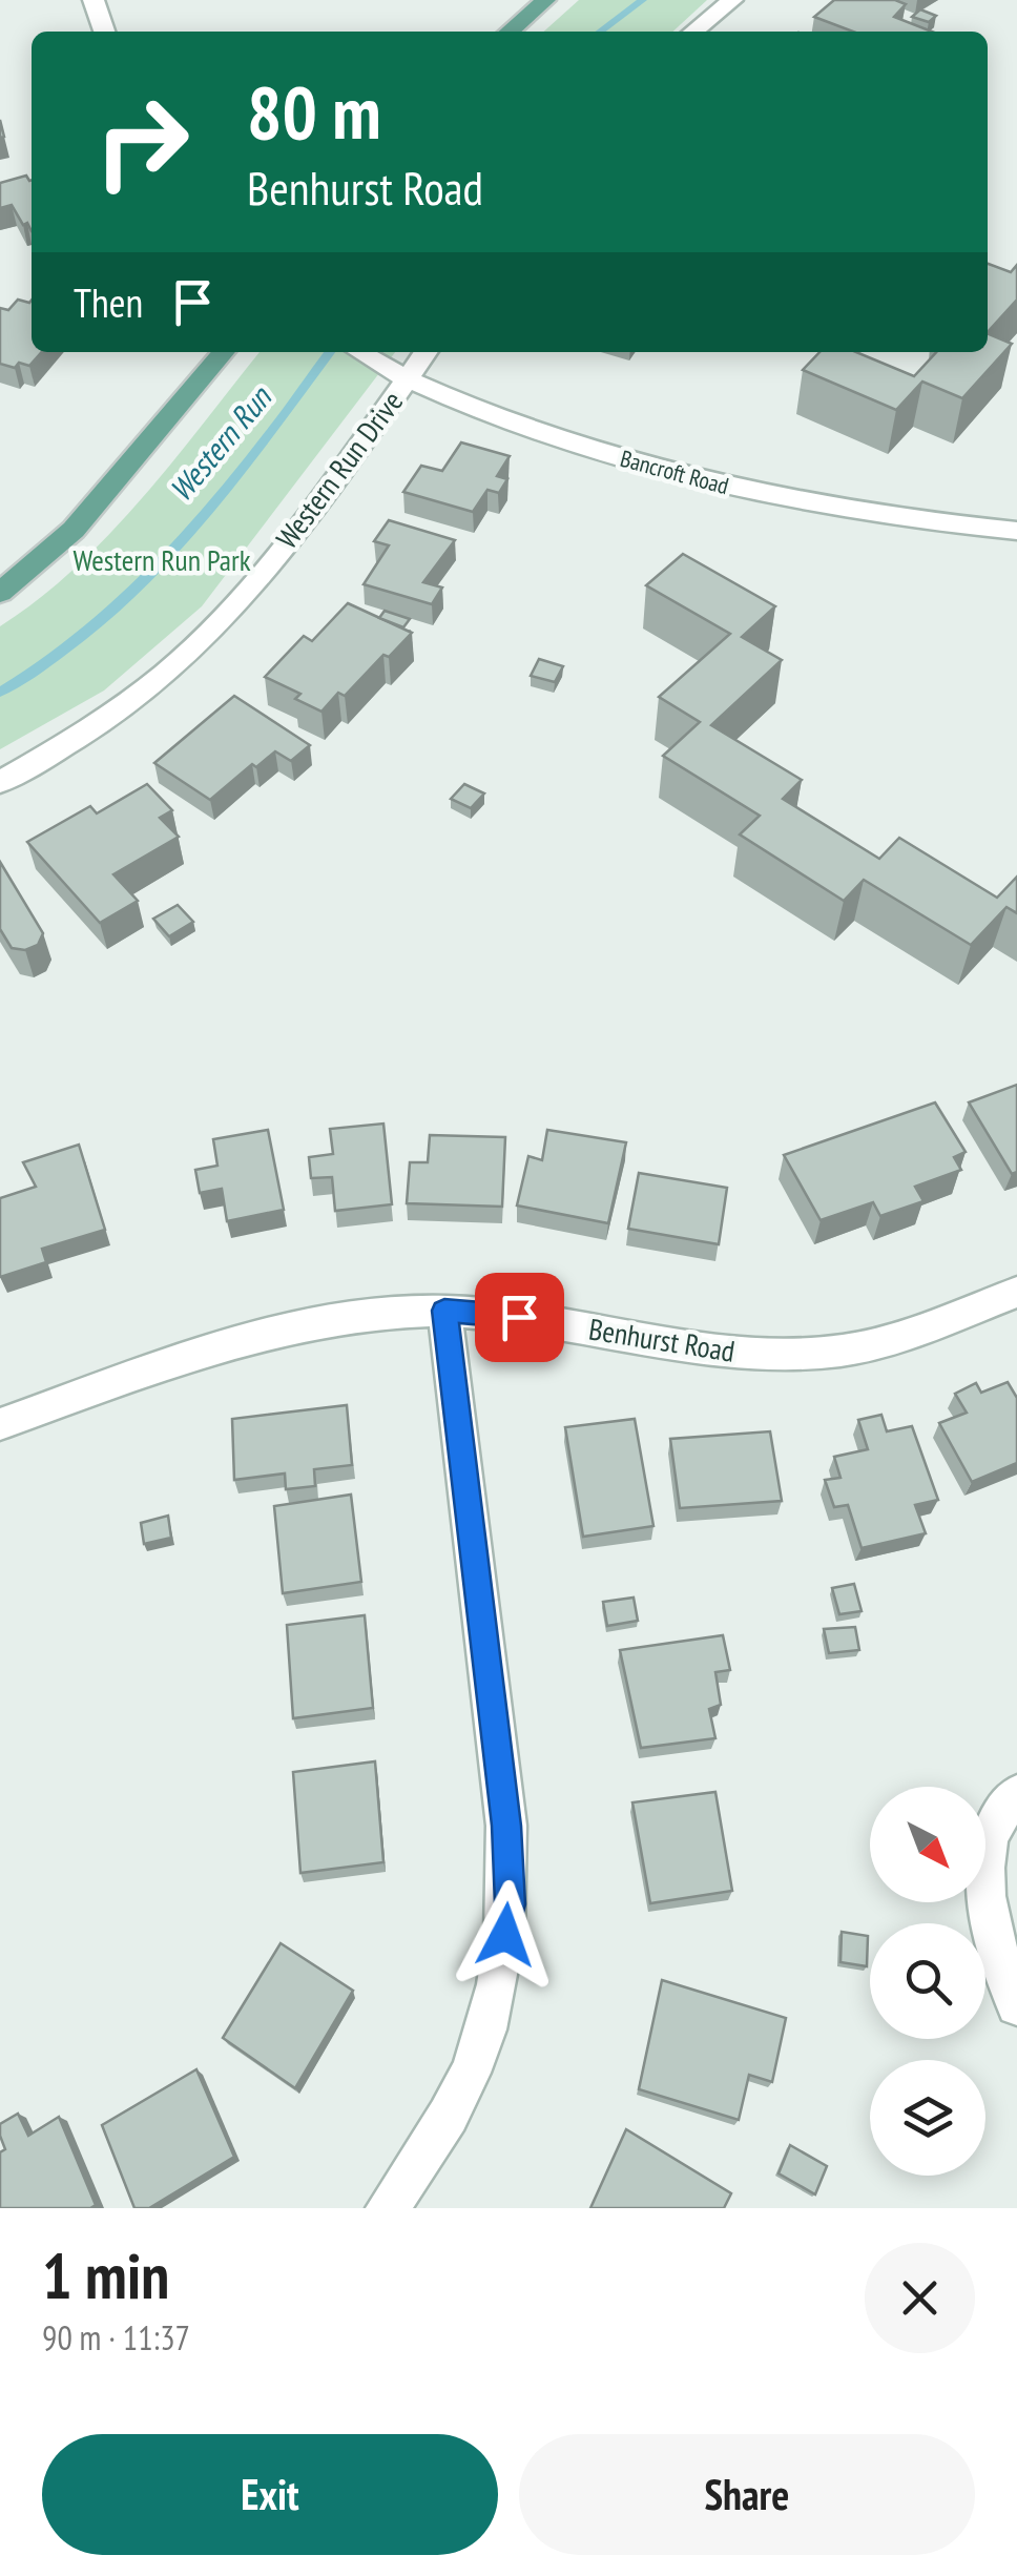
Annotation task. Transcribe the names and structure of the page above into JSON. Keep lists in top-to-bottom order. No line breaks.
{"streets":{"street":["Western Run Drive","Bancroft Road","Benhurst Road"]},"crossings":[["Western Run Drive","Bancroft Road"]],"water":["Western Run"],"parks":["Western Run Park"],"north":"bottom right","page":{"turn":["80 m","Benhurst Road"],"then":"Then","heading":["1 min","90 m · 11:37"],"buttons":["Exit","Share"]}}
